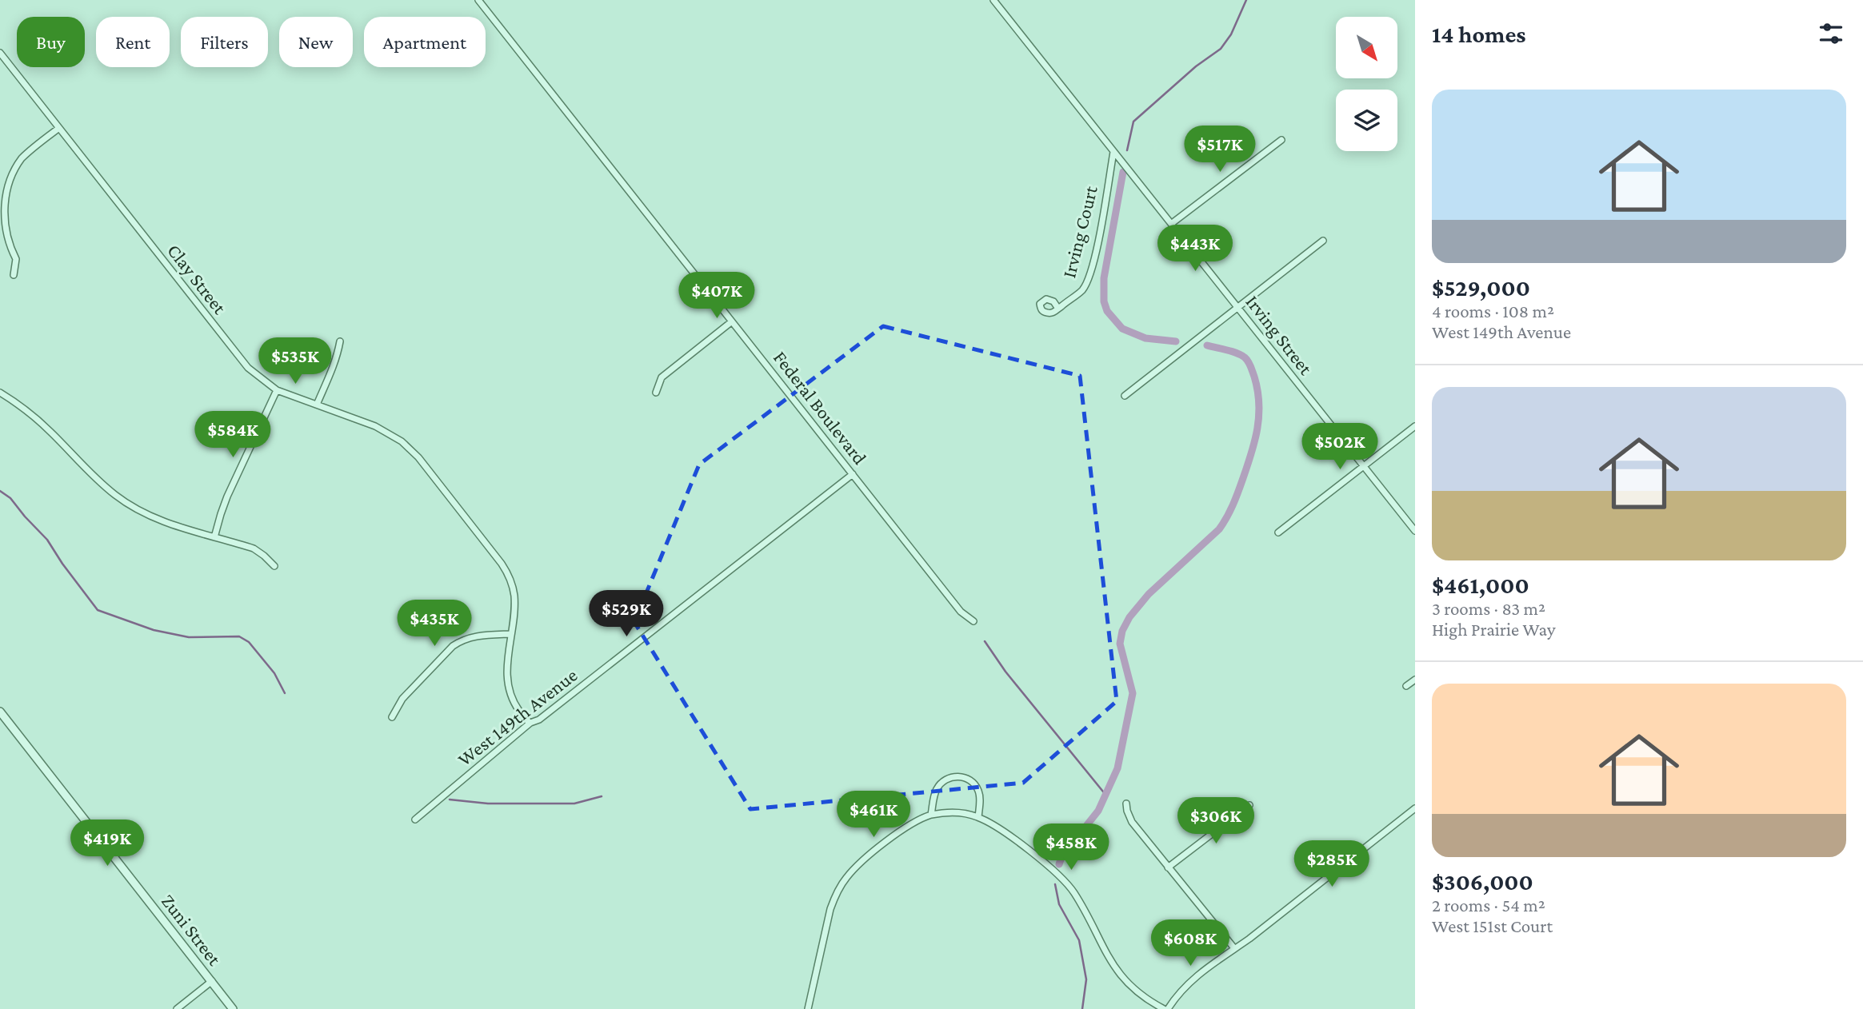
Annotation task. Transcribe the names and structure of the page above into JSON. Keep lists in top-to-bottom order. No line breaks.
{"streets":{"street":["Irving Court","Clay Street","Irving Street","Federal Boulevard","West 149th Avenue","Zuni Street"]},"crossings":[["Irving Court","Irving Street"],["Clay Street","West 149th Avenue"],["Federal Boulevard","West 149th Avenue"]],"north":"bottom right","page":{"heading":"14 homes","chip":["Buy","Rent","Filters","New","Apartment"],"list":[{"name":"$529,000","note":"4 rooms · 108 m² · West 149th Avenue"},{"name":"$461,000","note":"3 rooms · 83 m² · High Prairie Way"},{"name":"$306,000","note":"2 rooms · 54 m² · West 151st Court"}],"price":["$517K","$443K","$407K","$535K","$584K","$502K","$529K","$435K","$461K","$306K","$419K","$458K","$285K","$608K"]}}
